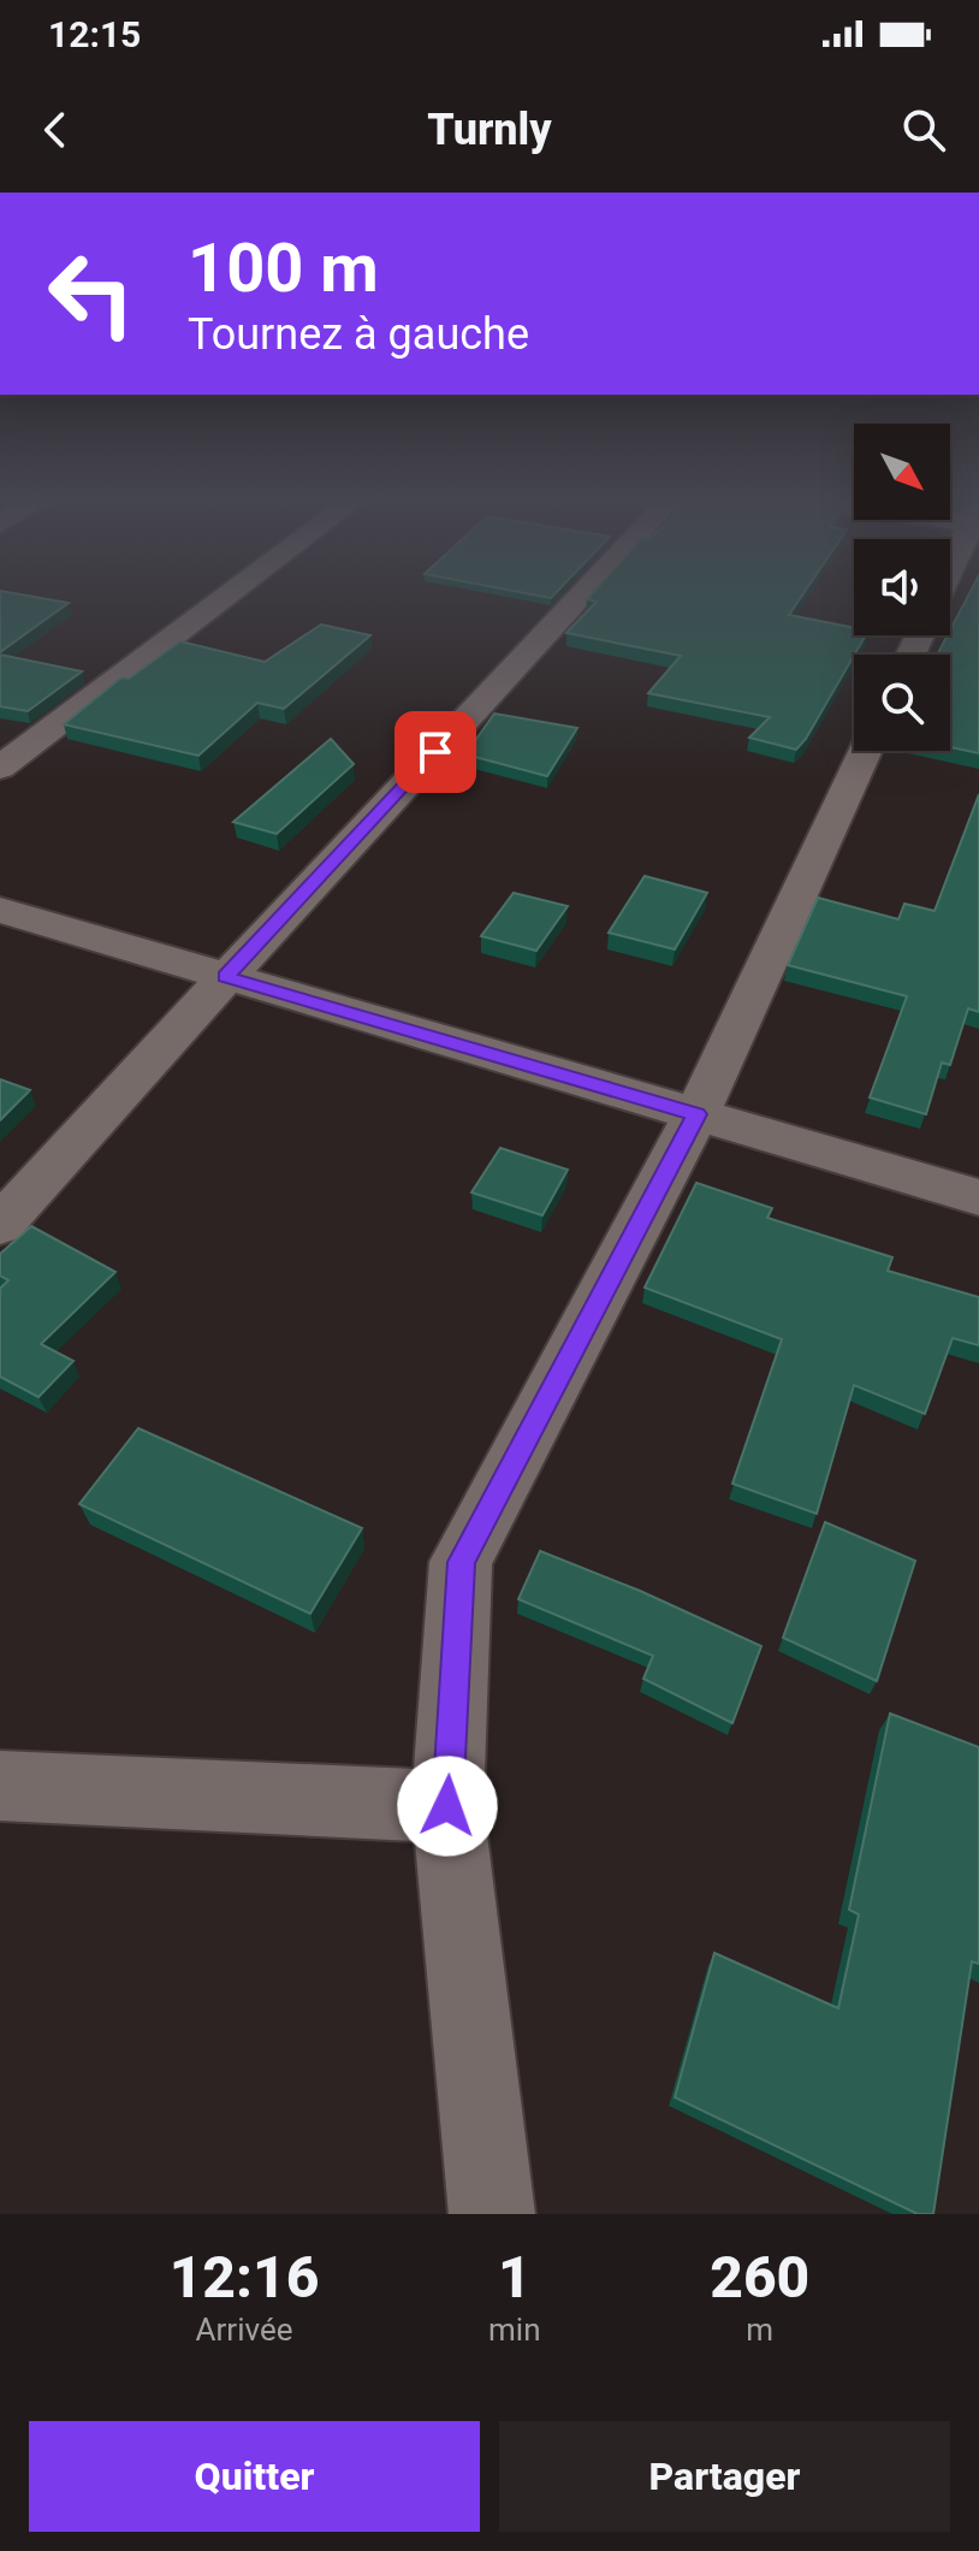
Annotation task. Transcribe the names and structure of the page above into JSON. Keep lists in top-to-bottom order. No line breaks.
{"north":"bottom right","page":{"status":"12:15","header":"Turnly","turn":["100 m","Tournez à gauche"],"eta":["12:16","Arrivée","1","min","260","m"],"buttons":["Quitter","Partager"]}}
